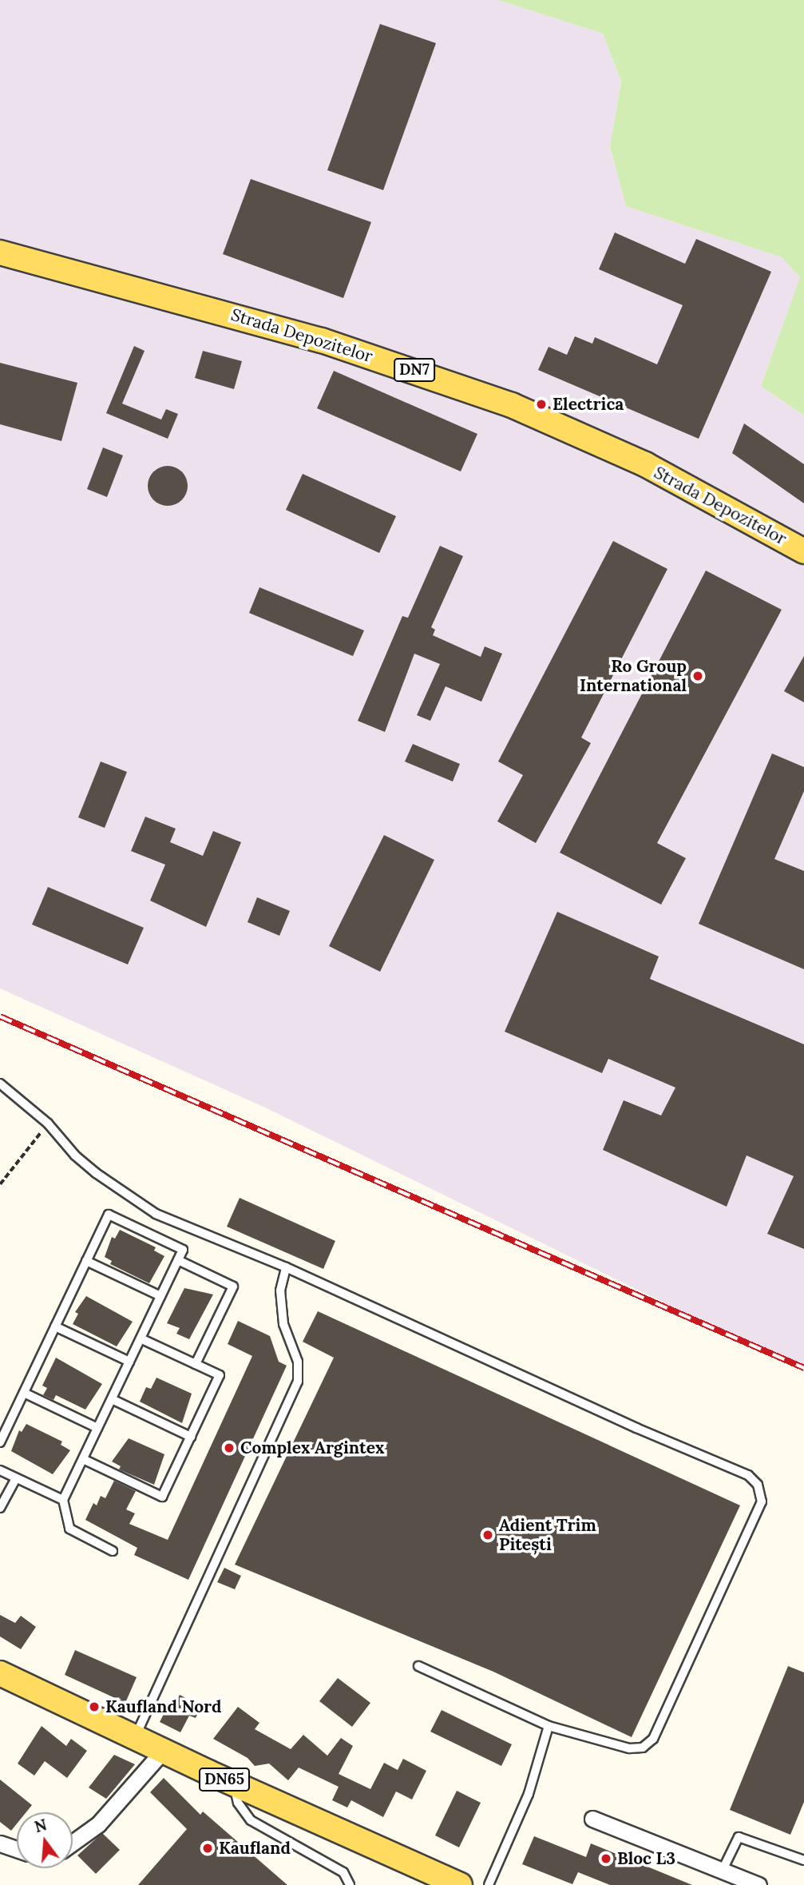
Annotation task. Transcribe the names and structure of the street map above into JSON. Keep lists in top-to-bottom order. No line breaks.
{"streets":{"main road":["Strada Depozitelor","DN7","DN65"]},"places":["Electrica","Ro Group International","Complex Argintex","Adient Trim Pitești","Kaufland Nord","Kaufland","Bloc L3"],"north":"top"}
